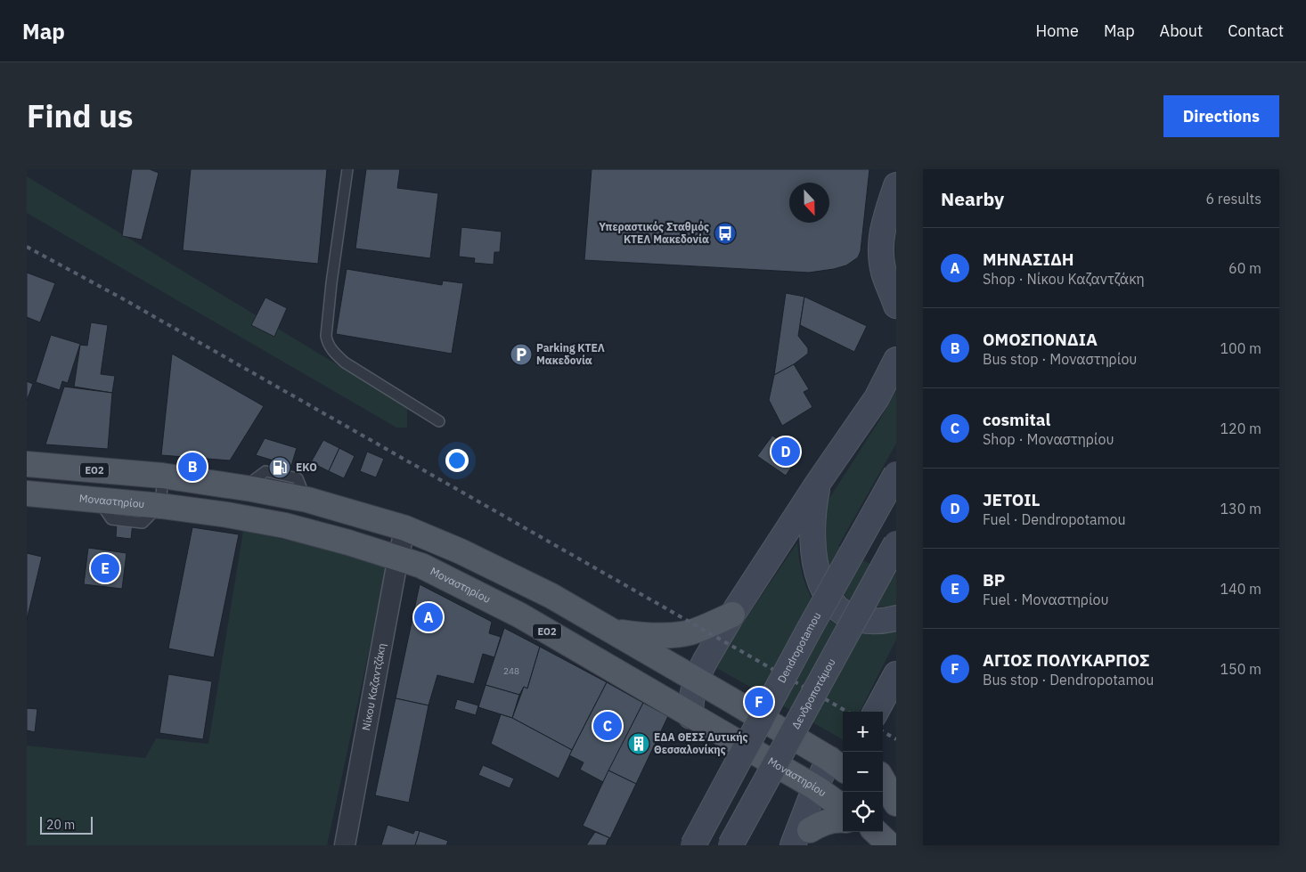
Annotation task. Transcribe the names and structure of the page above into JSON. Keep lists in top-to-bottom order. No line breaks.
{"streets":{"main road":["ΕΟ2","Μοναστηρίου","Dendropotamou","Δενδροποτάμου"],"street":["Νίκου Καζαντζάκη"]},"crossings":[["ΕΟ2","Νίκου Καζαντζάκη"],["Μοναστηρίου","Νίκου Καζαντζάκη"]],"places":{"bus stop":["Υπεραστικός Σταθμός ΚΤΕΛ Μακεδονία"],"parking":["Parking ΚΤΕΛ Μακεδονία"],"fuel station":["EKO"],"building":["ΕΔΑ ΘΕΣΣ Δυτικής Θεσσαλονίκης"]},"house_numbers":["248"],"scale_bar":"20 m","north":"bottom","page":{"header":"Map","nav":["Home","Map","About","Contact"],"title":"Find us","buttons":"Directions","heading":["Nearby","6 results"],"list":[{"mark":"A","name":"ΜΗΝΑΣΙΔΗ","note":"Shop · Νίκου Καζαντζάκη","value":"60 m"},{"mark":"B","name":"ΟΜΟΣΠΟΝΔΙΑ","note":"Bus stop · Μοναστηρίου","value":"100 m"},{"mark":"C","name":"cosmital","note":"Shop · Μοναστηρίου","value":"120 m"},{"mark":"D","name":"JETOIL","note":"Fuel · Dendropotamou","value":"130 m"},{"mark":"E","name":"BP","note":"Fuel · Μοναστηρίου","value":"140 m"},{"mark":"F","name":"ΑΓΙΟΣ ΠΟΛΥΚΑΡΠΟΣ","note":"Bus stop · Dendropotamou","value":"150 m"}],"pins":["D","B","E","A","F","C"],"map_buttons":["+","−"],"scale":"20 m"}}
